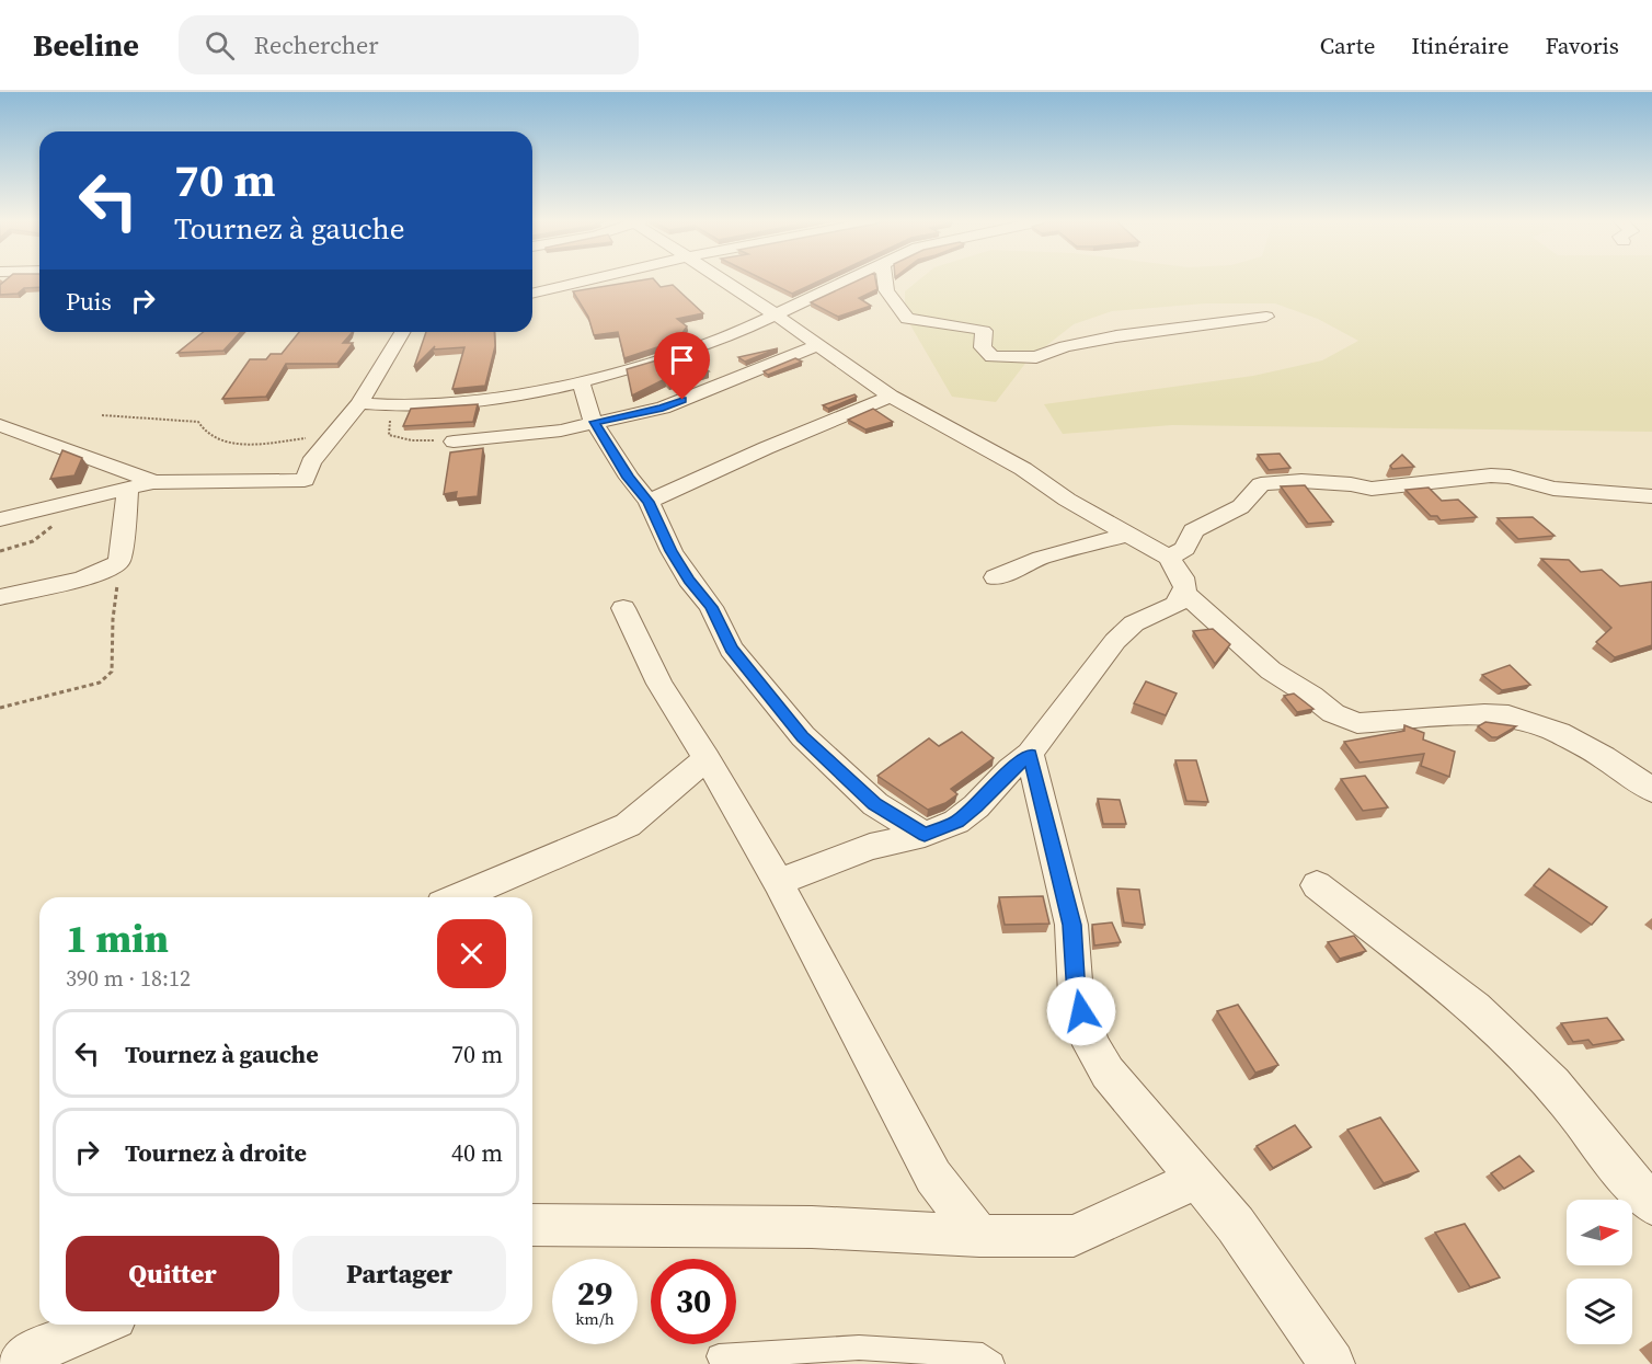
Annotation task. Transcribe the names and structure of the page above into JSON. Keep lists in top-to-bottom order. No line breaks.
{"north":"right","page":{"header":"Beeline","search":"Rechercher","nav":["Carte","Itinéraire","Favoris"],"turn":["70 m","Tournez à gauche"],"then":"Puis","heading":["1 min","390 m · 18:12"],"list":[{"name":"Tournez à gauche","value":"70 m"},{"name":"Tournez à droite","value":"40 m"}],"buttons":["Quitter","Partager"],"speed":"29 km/h","limit":"30"}}
